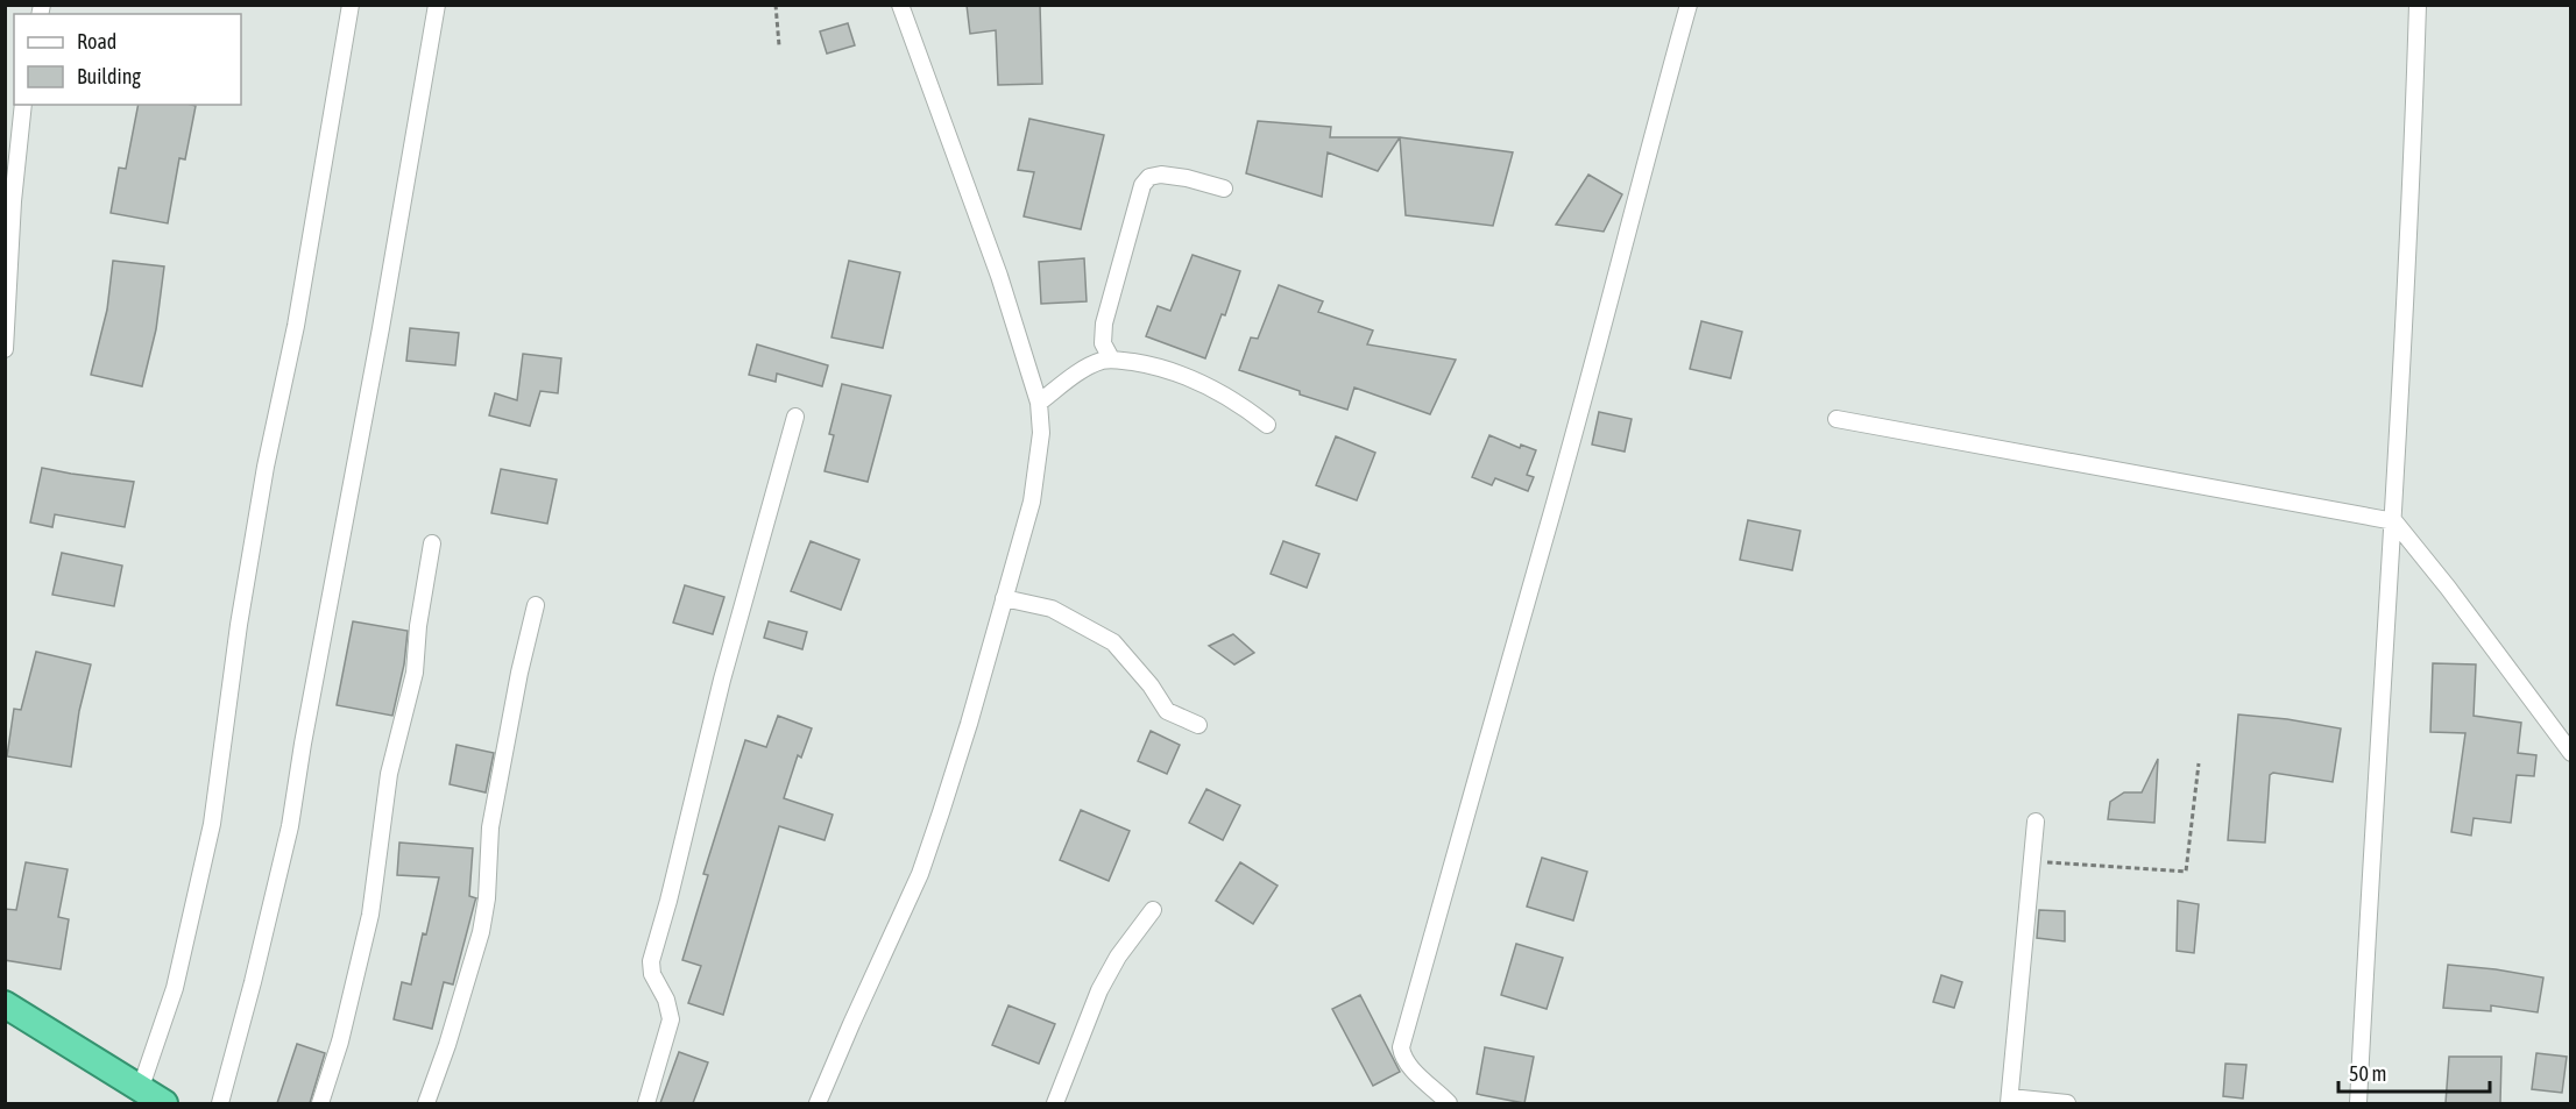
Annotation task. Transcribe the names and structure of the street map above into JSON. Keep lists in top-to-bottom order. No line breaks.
{"legend":["Road","Building"],"scale_bar":"50 m"}
